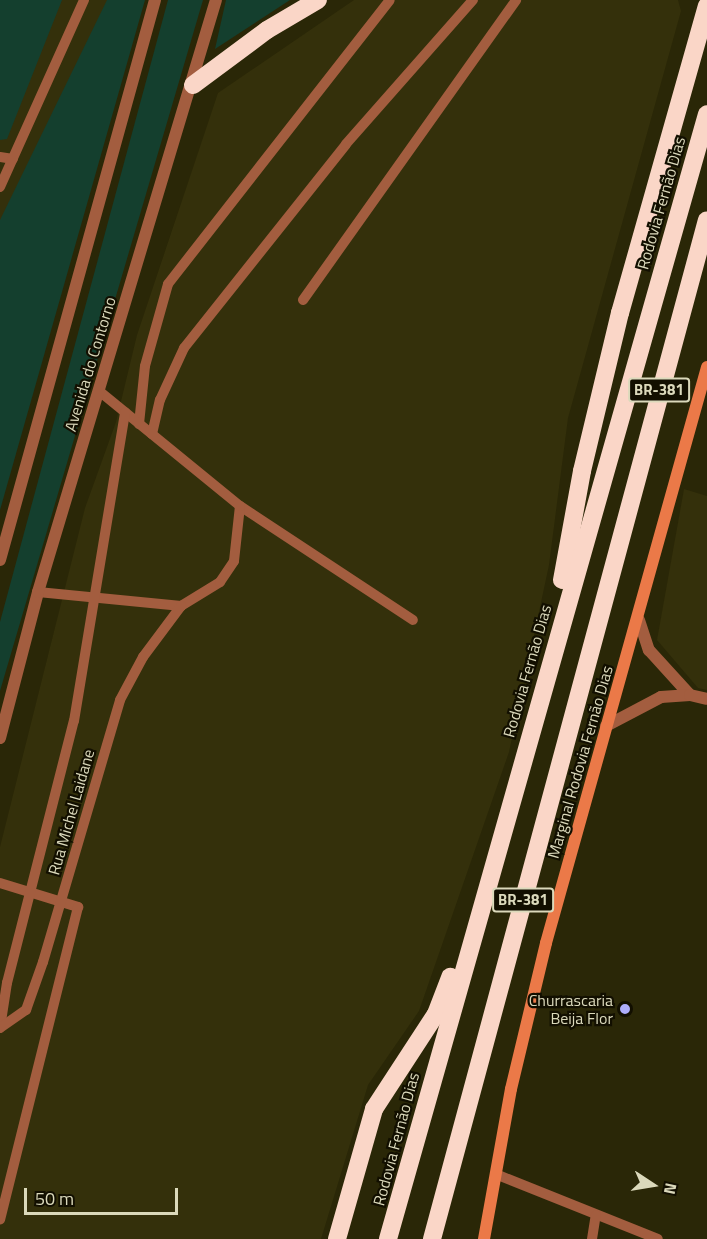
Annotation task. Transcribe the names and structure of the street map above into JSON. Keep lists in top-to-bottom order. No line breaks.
{"streets":{"highway":["Rodovia Fernão Dias","BR-381"],"main road":["Marginal Rodovia Fernão Dias"],"street":["Avenida do Contorno"],"lane":["Rua Michel Laidane"]},"crossings":[["Rodovia Fernão Dias","BR-381"]],"places":["Churrascaria Beija Flor"],"scale_bar":"50 m","north":"right"}
